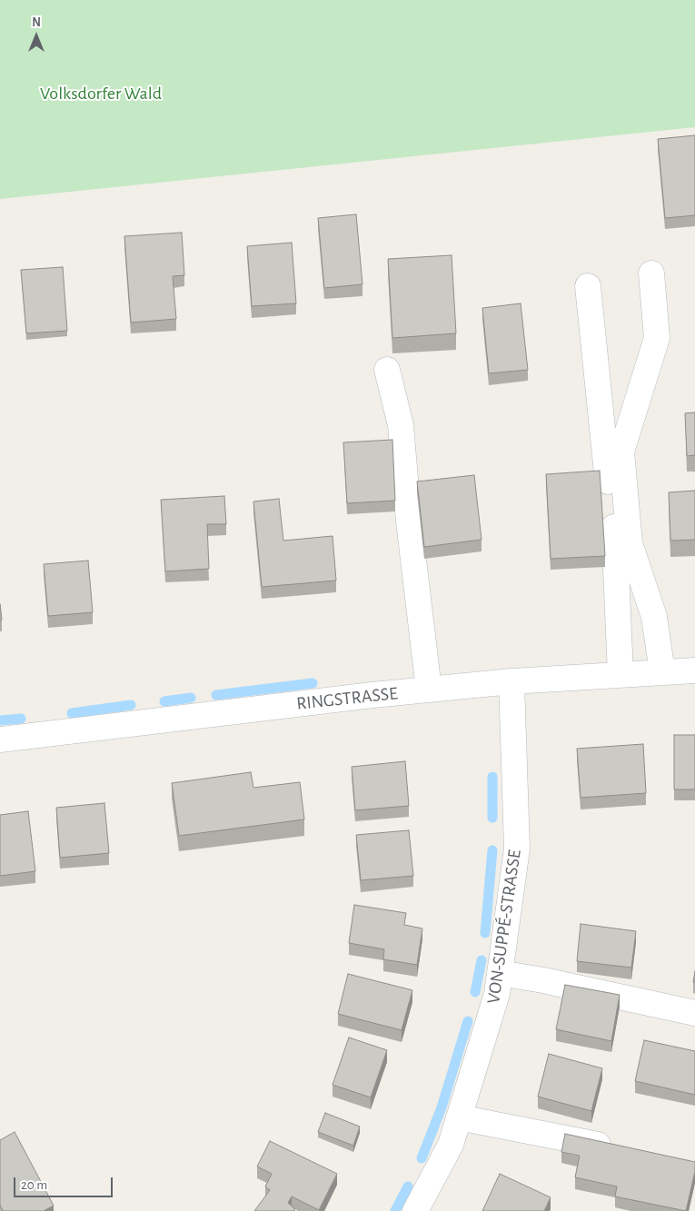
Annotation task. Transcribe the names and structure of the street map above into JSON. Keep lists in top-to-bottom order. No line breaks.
{"streets":{"street":["RINGSTRASSE","VON-SUPPÉ-STRASSE"]},"crossings":[["RINGSTRASSE","VON-SUPPÉ-STRASSE"]],"parks":["Volksdorfer Wald"],"scale_bar":"20 m","north":"top"}
